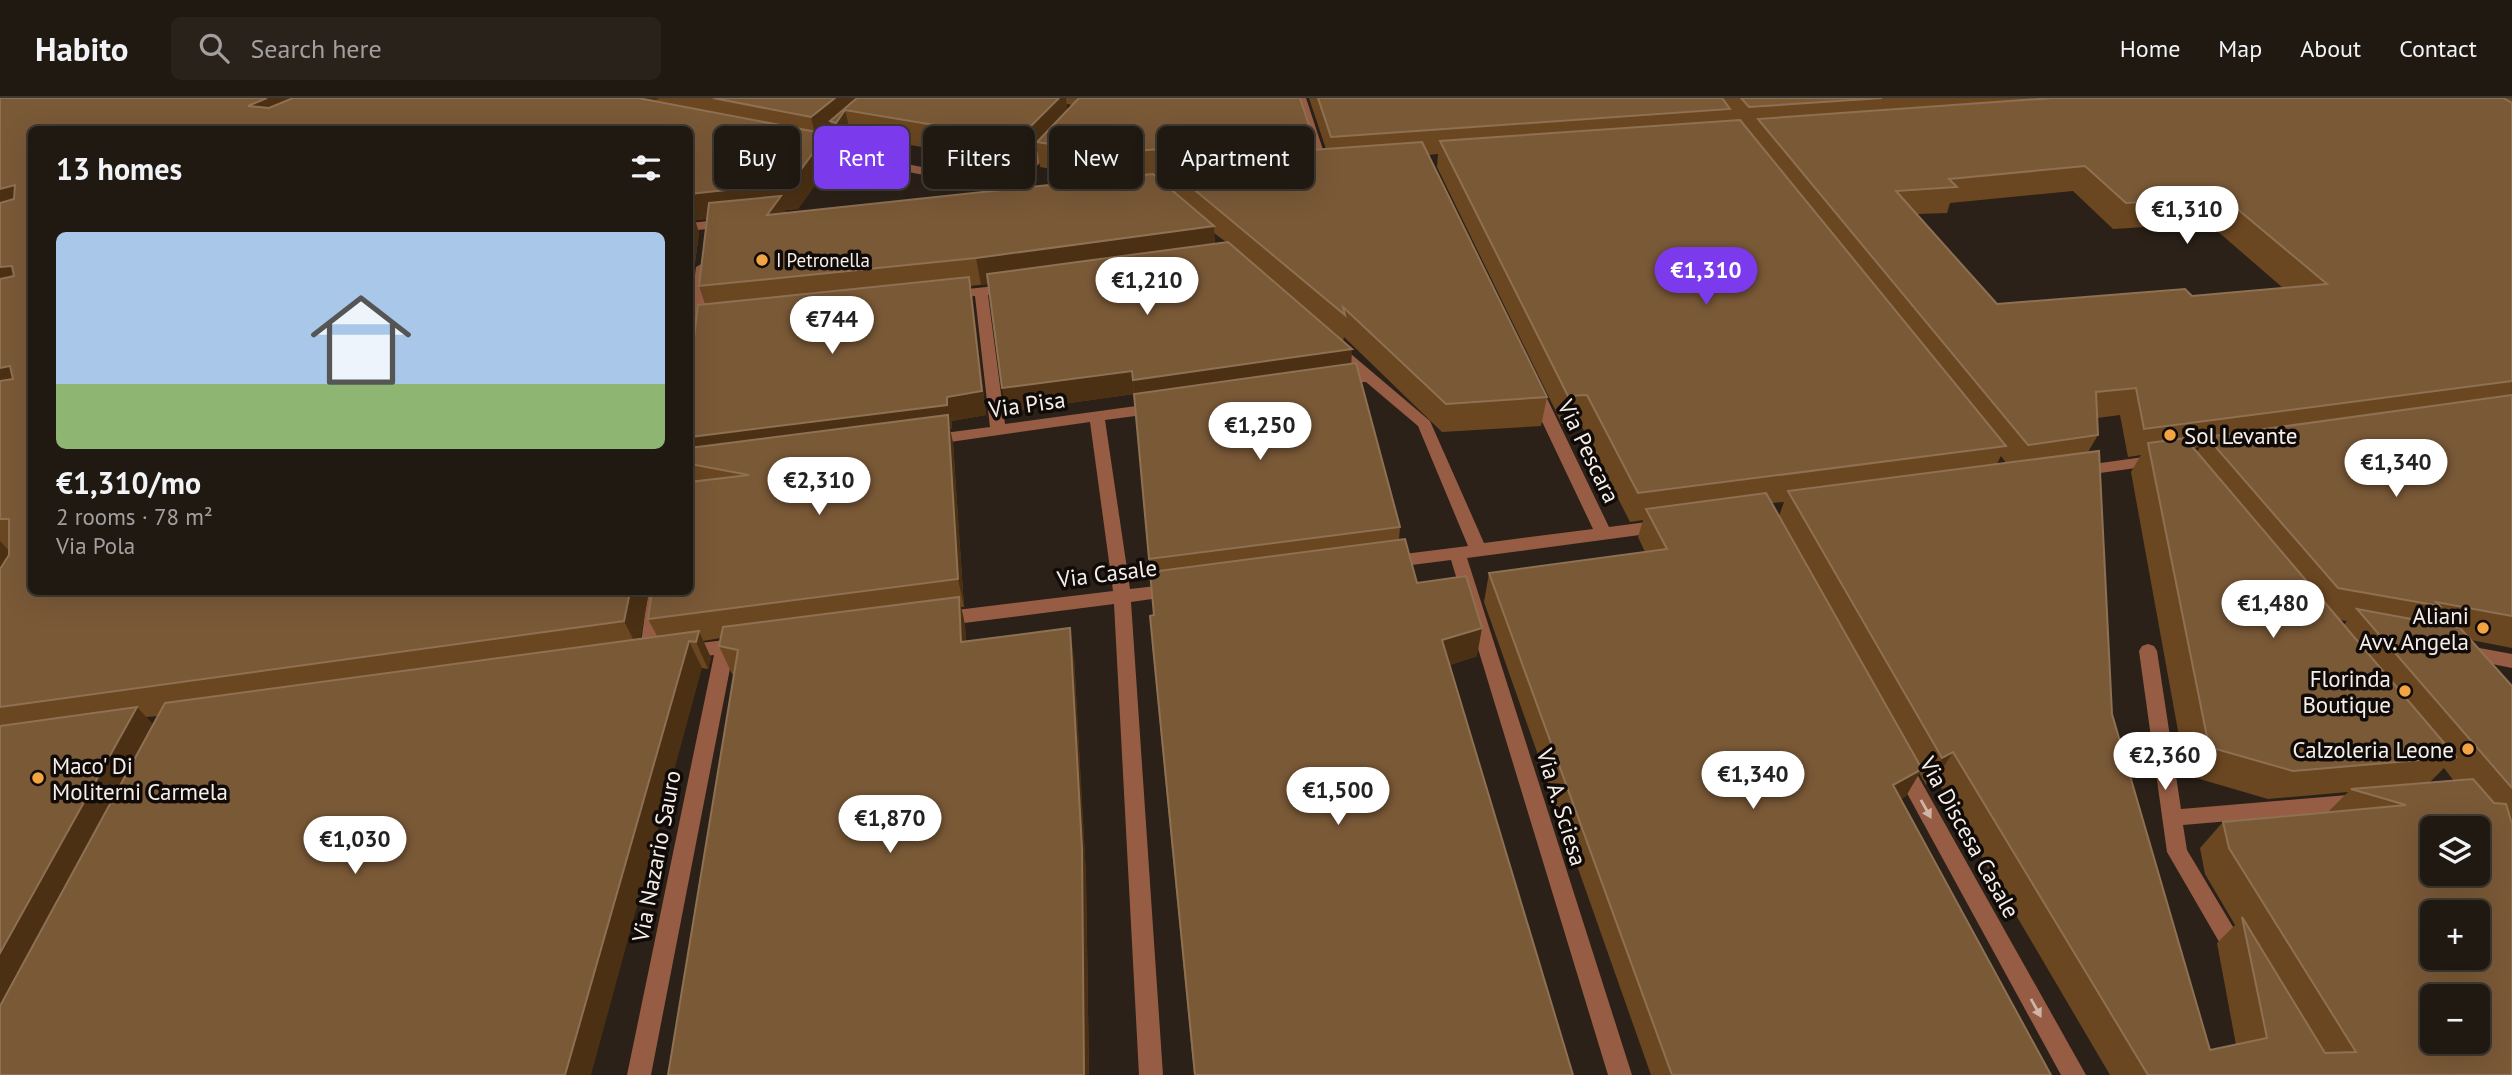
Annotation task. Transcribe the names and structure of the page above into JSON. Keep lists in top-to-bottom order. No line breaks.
{"streets":{"street":["Via Pisa","Via Pescara","Via Casale","Via A. Sciesa","Via Discesa Casale","Via Nazario Sauro"]},"one_way":["Via Discesa Casale"],"places":["I Petronella","Sol Levante","Aliani Avv. Angela","Florinda Boutique","Calzoleria Leone","Maco' Di Moliterni Carmela"],"page":{"header":"Habito","search":"Search here","nav":["Home","Map","About","Contact"],"chip":["Buy","Rent","Filters","New","Apartment"],"heading":"13 homes","price":["€1,310","€1,310","€1,210","€744","€1,250","€1,340","€2,310","€1,480","€2,360","€1,340","€1,500","€1,870","€1,030"],"list":[{"name":"€1,310/mo","note":"2 rooms · 78 m² · Via Pola"}],"map_buttons":["+","−"]}}
